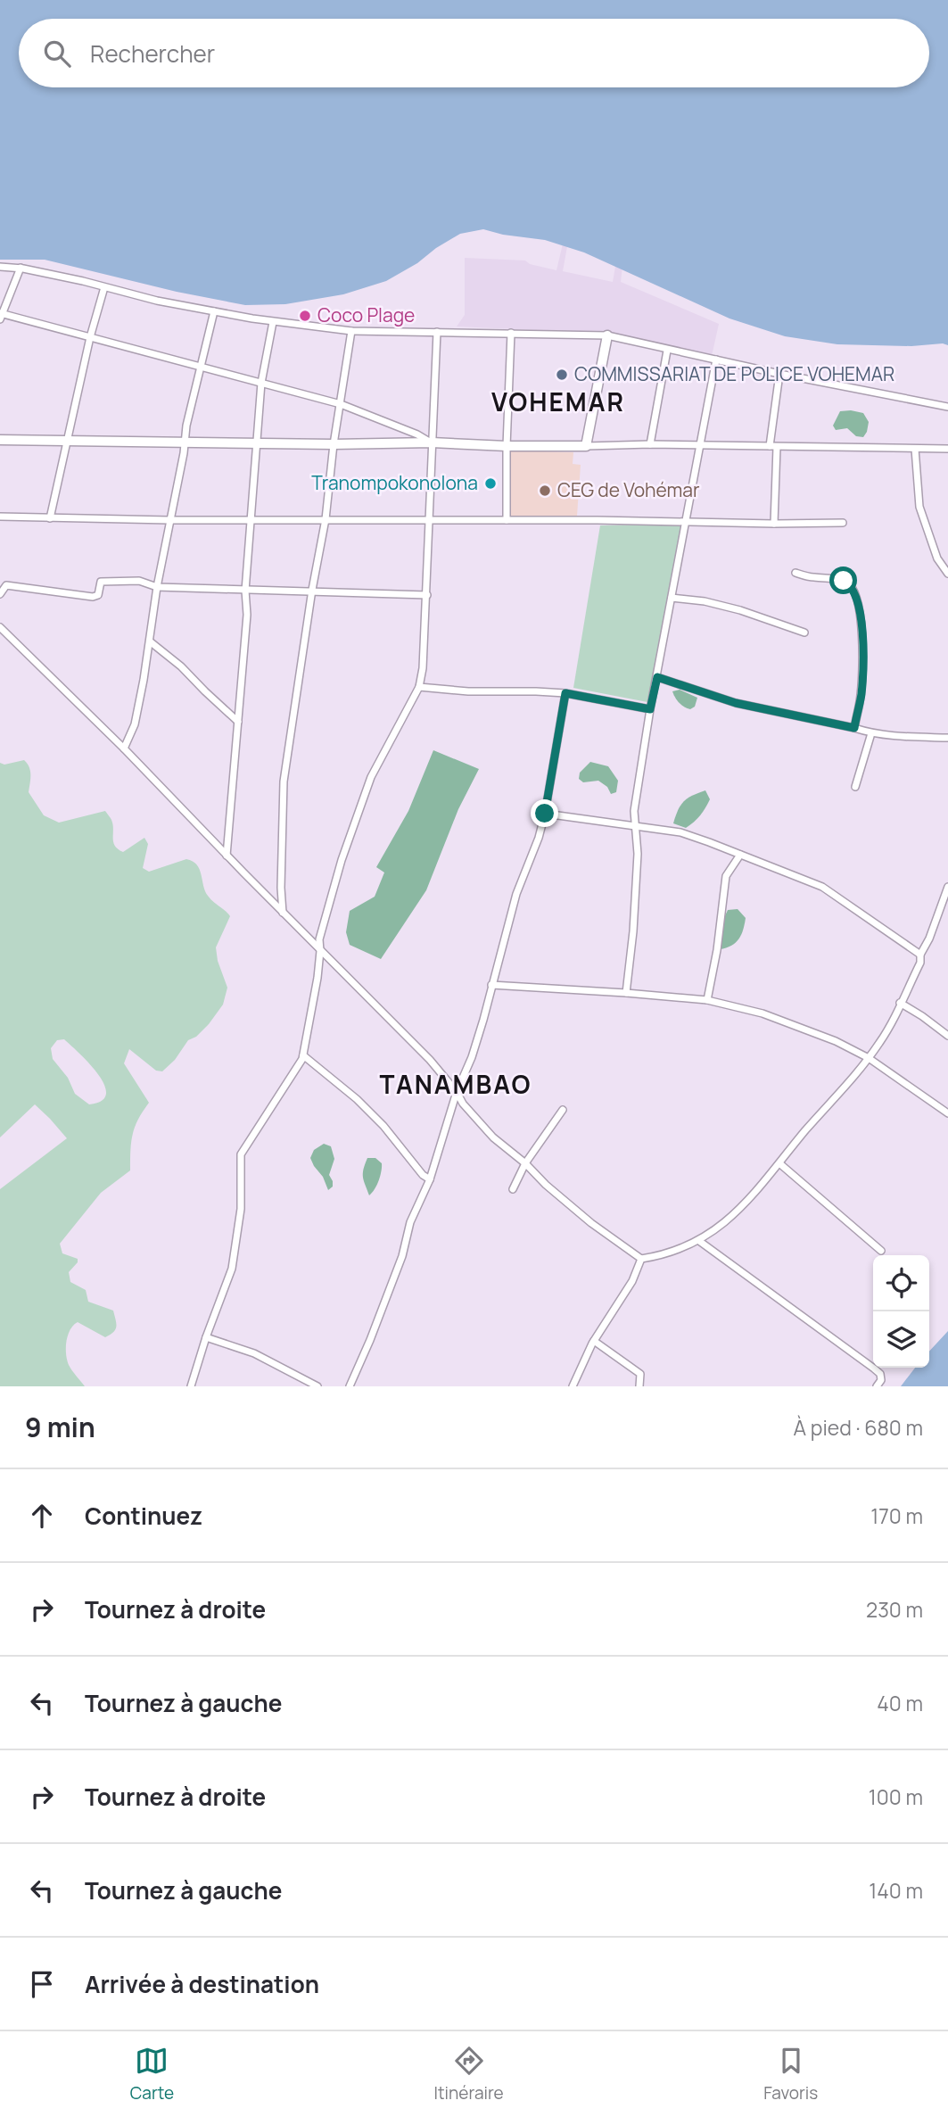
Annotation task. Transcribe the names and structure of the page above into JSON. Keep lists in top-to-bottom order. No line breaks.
{"districts":["VOHEMAR","TANAMBAO"],"places":["Coco Plage","COMMISSARIAT DE POLICE VOHEMAR","Tranompokonolona","CEG de Vohémar"],"page":{"search":"Rechercher","heading":["9 min","À pied · 680 m"],"list":[["Continuez","170 m"],["Tournez à droite","230 m"],["Tournez à gauche","40 m"],["Tournez à droite","100 m"],["Tournez à gauche","140 m"],"Arrivée à destination"],"nav":["Carte","Itinéraire","Favoris"]}}
